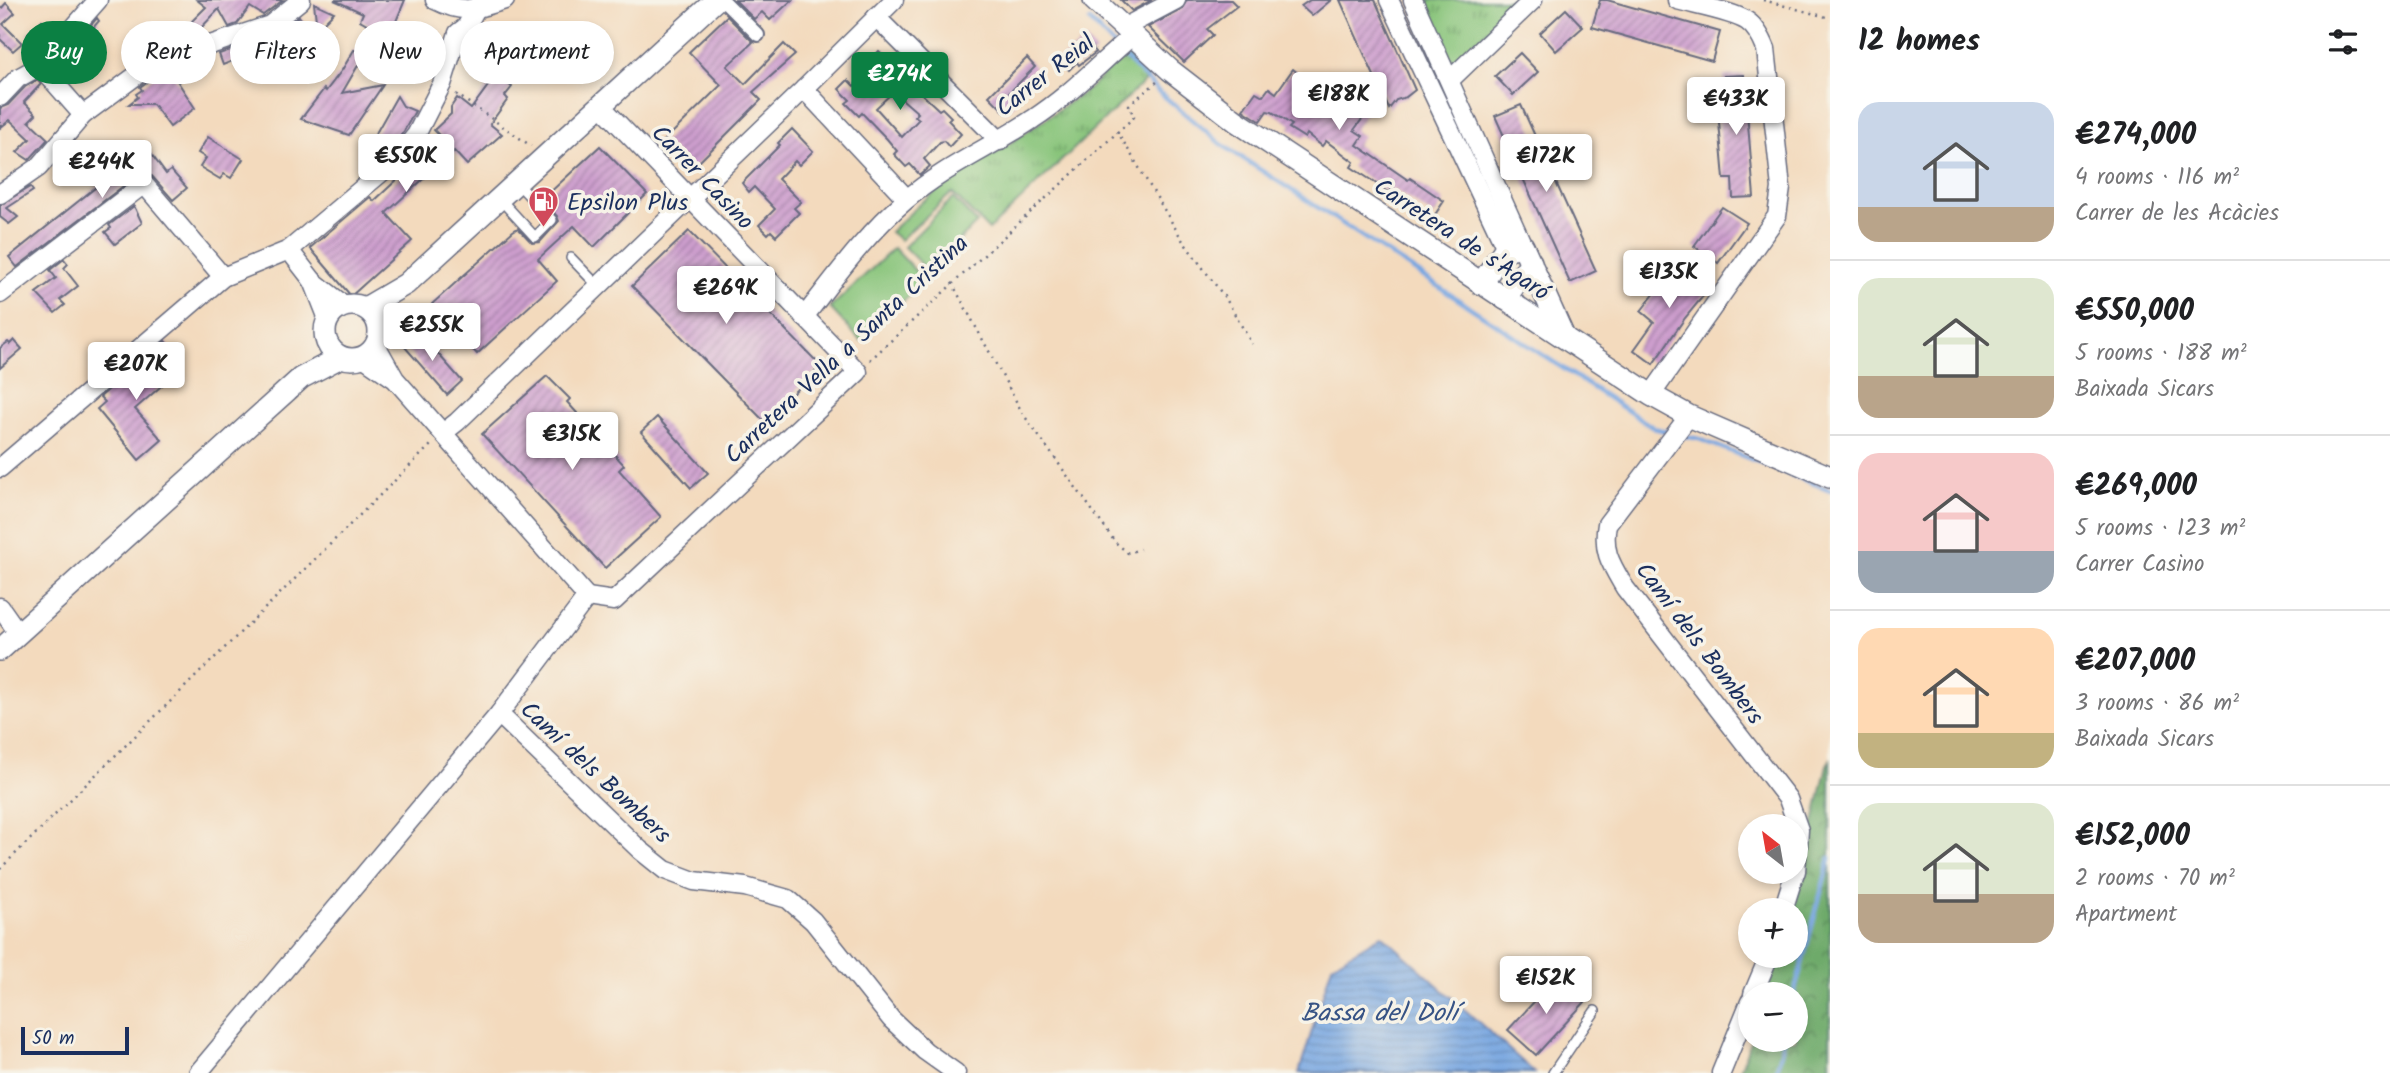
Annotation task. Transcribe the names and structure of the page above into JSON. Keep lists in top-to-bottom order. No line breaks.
{"streets":{"street":["Carrer Reial","Carrer Casino","Carretera de s'Agaró","Carretera Vella a Santa Cristina","Camí dels Bombers"]},"crossings":[["Carrer Reial","Carrer Casino"],["Carrer Reial","Carretera de s'Agaró"],["Carrer Casino","Carretera Vella a Santa Cristina"],["Carretera de s'Agaró","Camí dels Bombers"]],"water":["Bassa del Dolí"],"places":{"fuel station":["Epsilon Plus"]},"scale_bar":"50 m","north":"top left","page":{"heading":"12 homes","chip":["Buy","Rent","Filters","New","Apartment"],"price":["€274K","€188K","€433K","€550K","€172K","€244K","€135K","€269K","€255K","€207K","€315K","€152K"],"list":[{"name":"€274,000","note":"4 rooms · 116 m² · Carrer de les Acàcies"},{"name":"€550,000","note":"5 rooms · 188 m² · Baixada Sicars"},{"name":"€269,000","note":"5 rooms · 123 m² · Carrer Casino"},{"name":"€207,000","note":"3 rooms · 86 m² · Baixada Sicars"},{"name":"€152,000","note":"2 rooms · 70 m² · Apartment"}],"map_buttons":["+","−"],"scale":"50 m"}}
